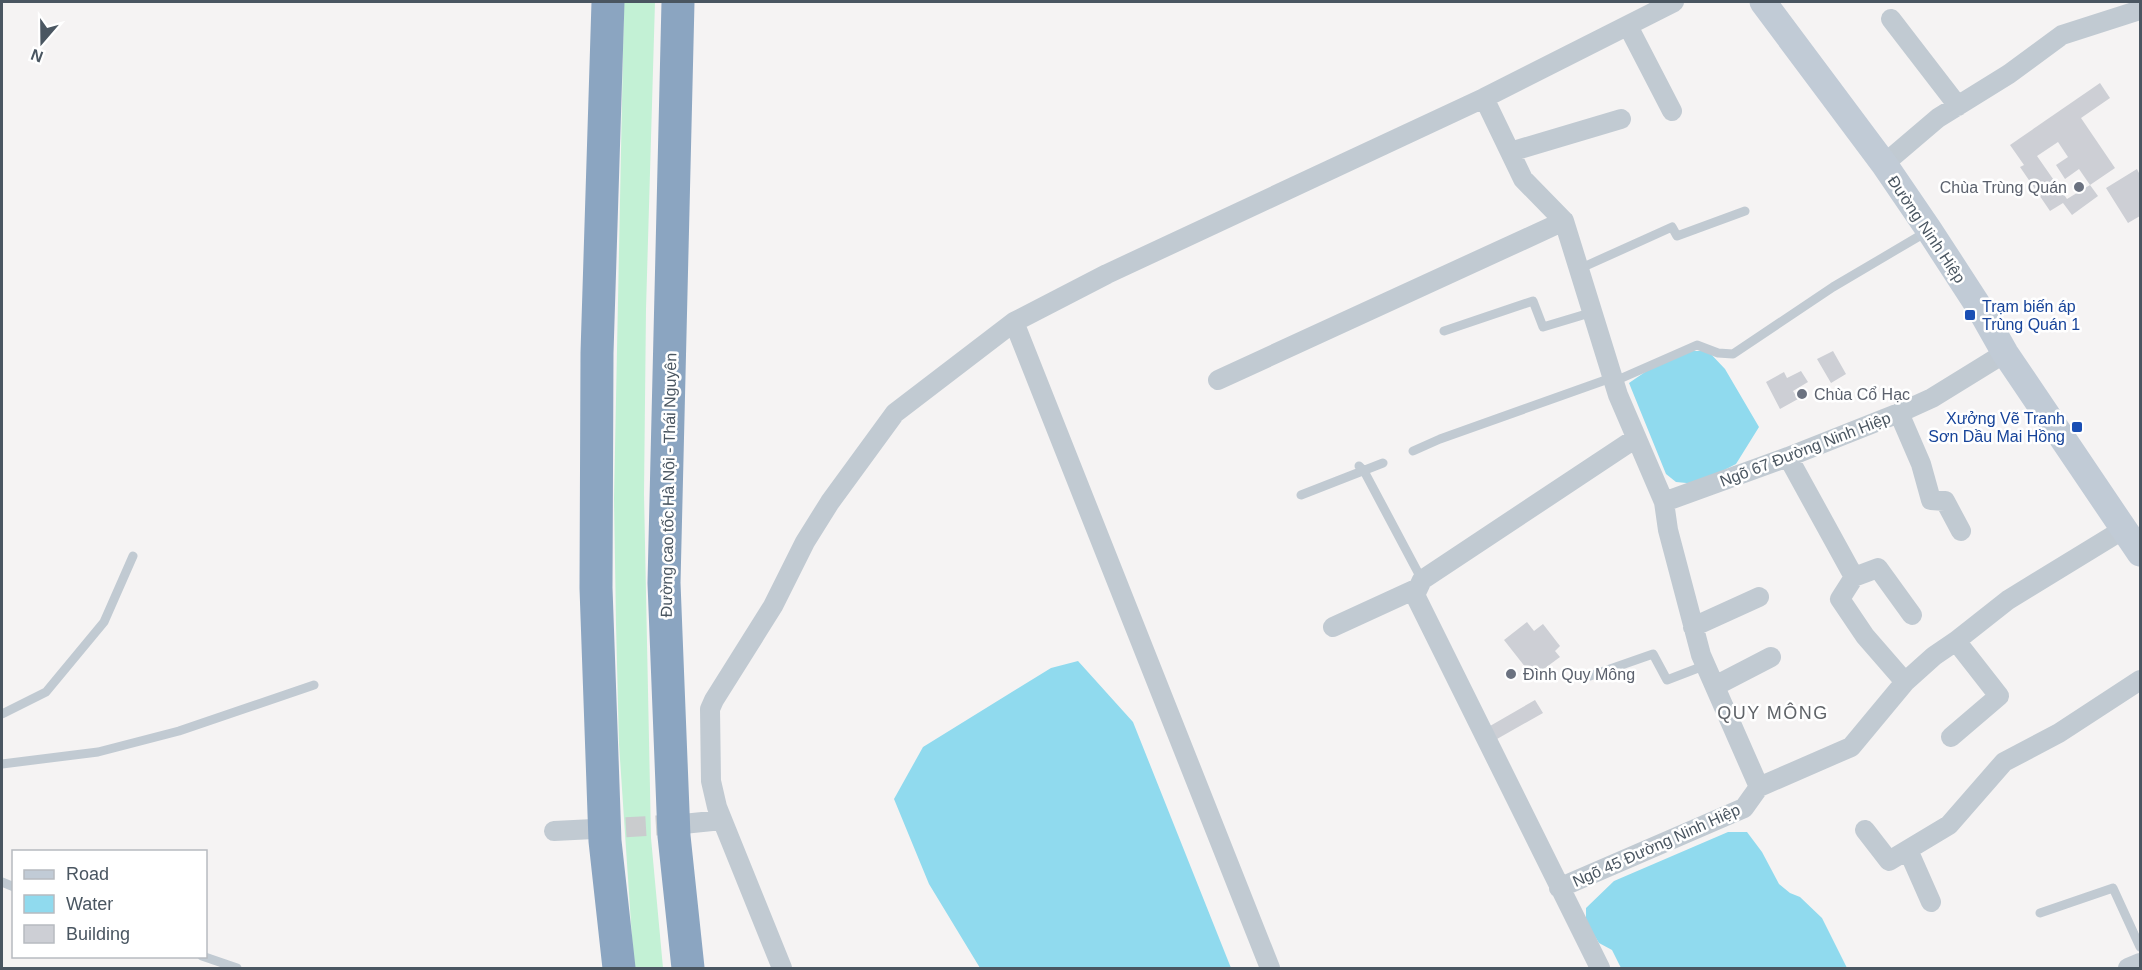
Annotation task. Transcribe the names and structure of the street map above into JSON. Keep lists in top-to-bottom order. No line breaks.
{"streets":{"highway":["Đường cao tốc Hà Nội - Thái Nguyên"],"main road":["Đường Ninh Hiệp"],"street":["Ngõ 67 Đường Ninh Hiệp","Ngõ 45 Đường Ninh Hiệp"]},"crossings":[["Đường Ninh Hiệp","Ngõ 67 Đường Ninh Hiệp"],["Đường Ninh Hiệp","Ngõ 45 Đường Ninh Hiệp"]],"districts":["QUY MÔNG"],"places":{"other":["Chùa Trùng Quán","Chùa Cổ Hạc","Đình Quy Mông"],"transit":["Trạm biến áp Trùng Quán 1","Xưởng Vẽ Tranh Sơn Dầu Mai Hồng"]},"legend":["Road","Water","Building"],"north":"bottom"}
